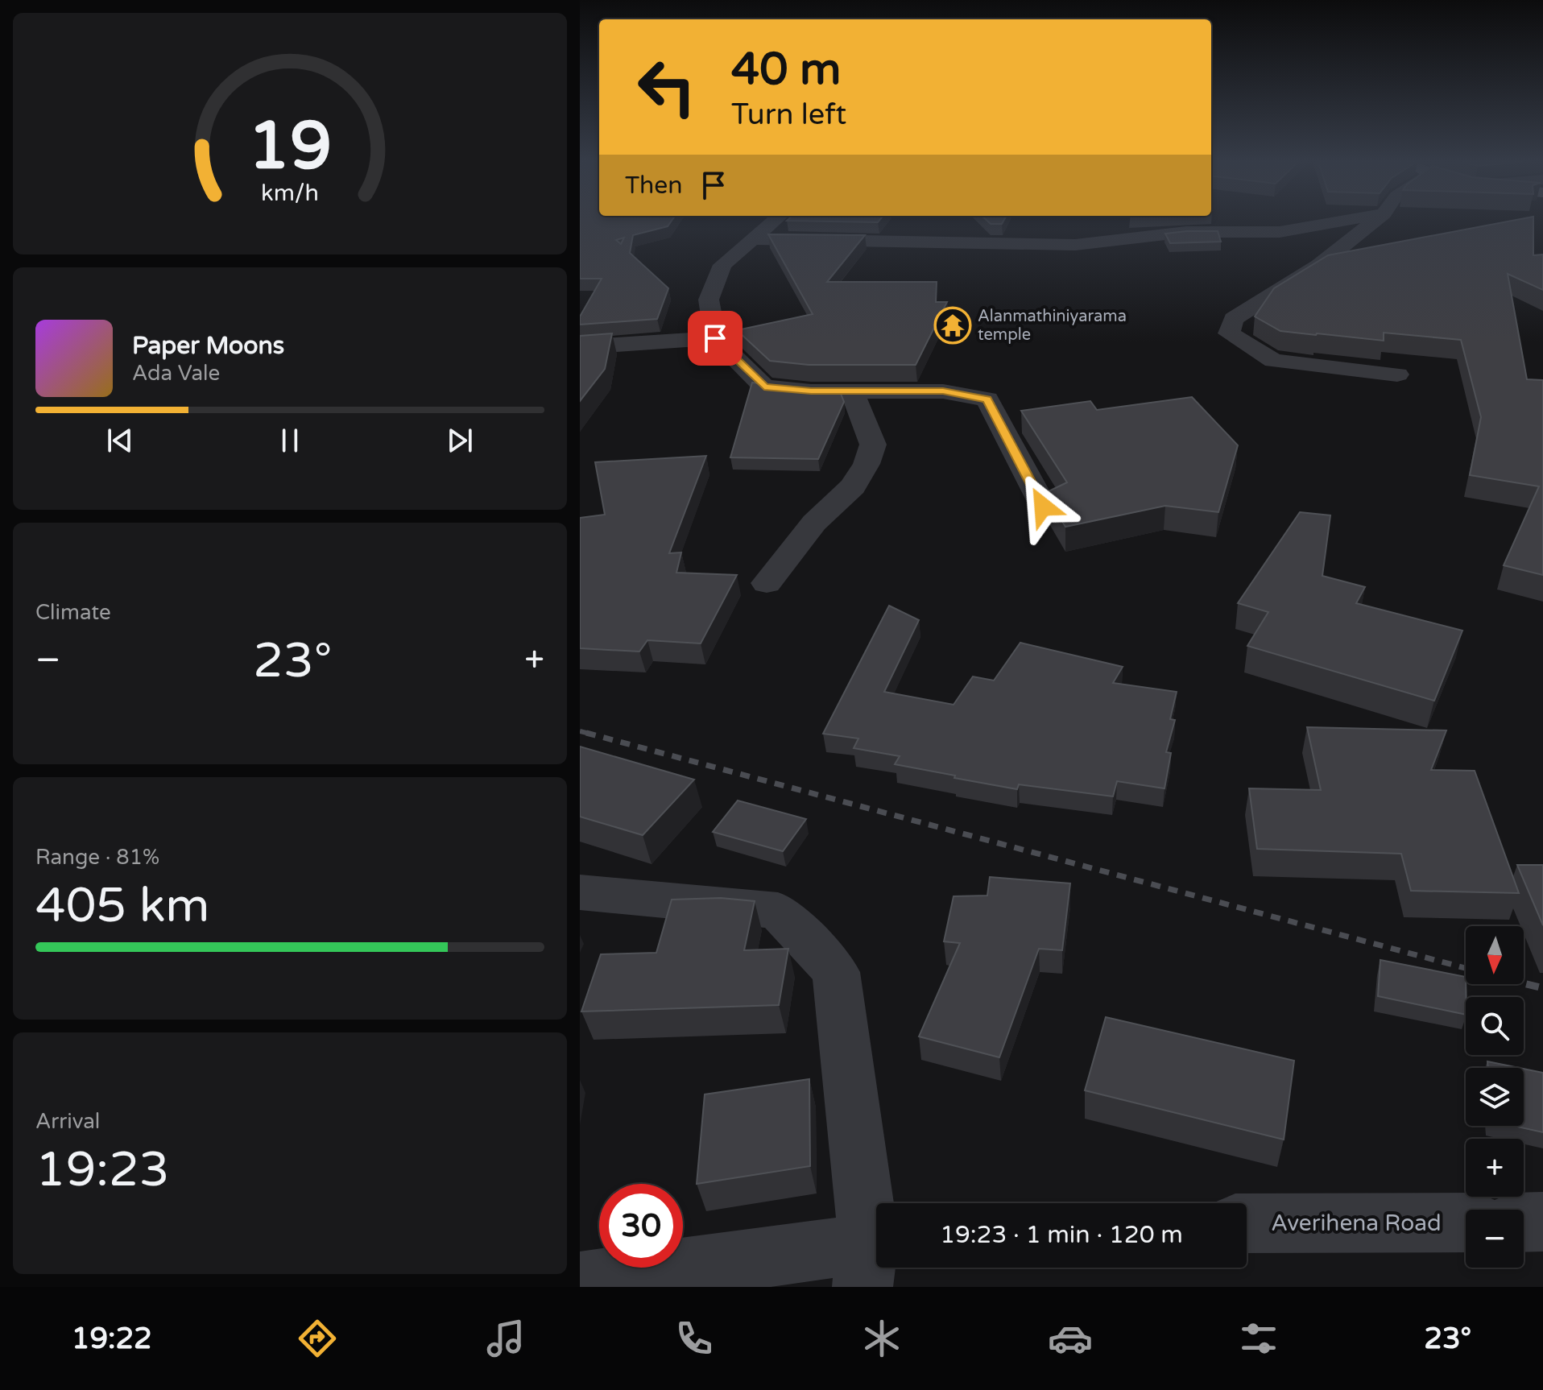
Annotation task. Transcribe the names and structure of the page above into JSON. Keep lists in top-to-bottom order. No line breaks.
{"streets":{"street":["Averihena Road"]},"places":{"temple":["Alanmathiniyarama temple"]},"north":"bottom","page":{"turn":["40 m","Turn left"],"then":"Then","song":["Paper Moons","Ada Vale"],"tile":["Climate",["Range · 81%","405 km"],["Arrival","19:23"]],"heat":["−","23°","+"],"map_buttons":["+","−"],"limit":"30","trip":"19:23 · 1 min · 120 m","tabs":["19:22","23°"],"gauge":["19","km/h"]}}
